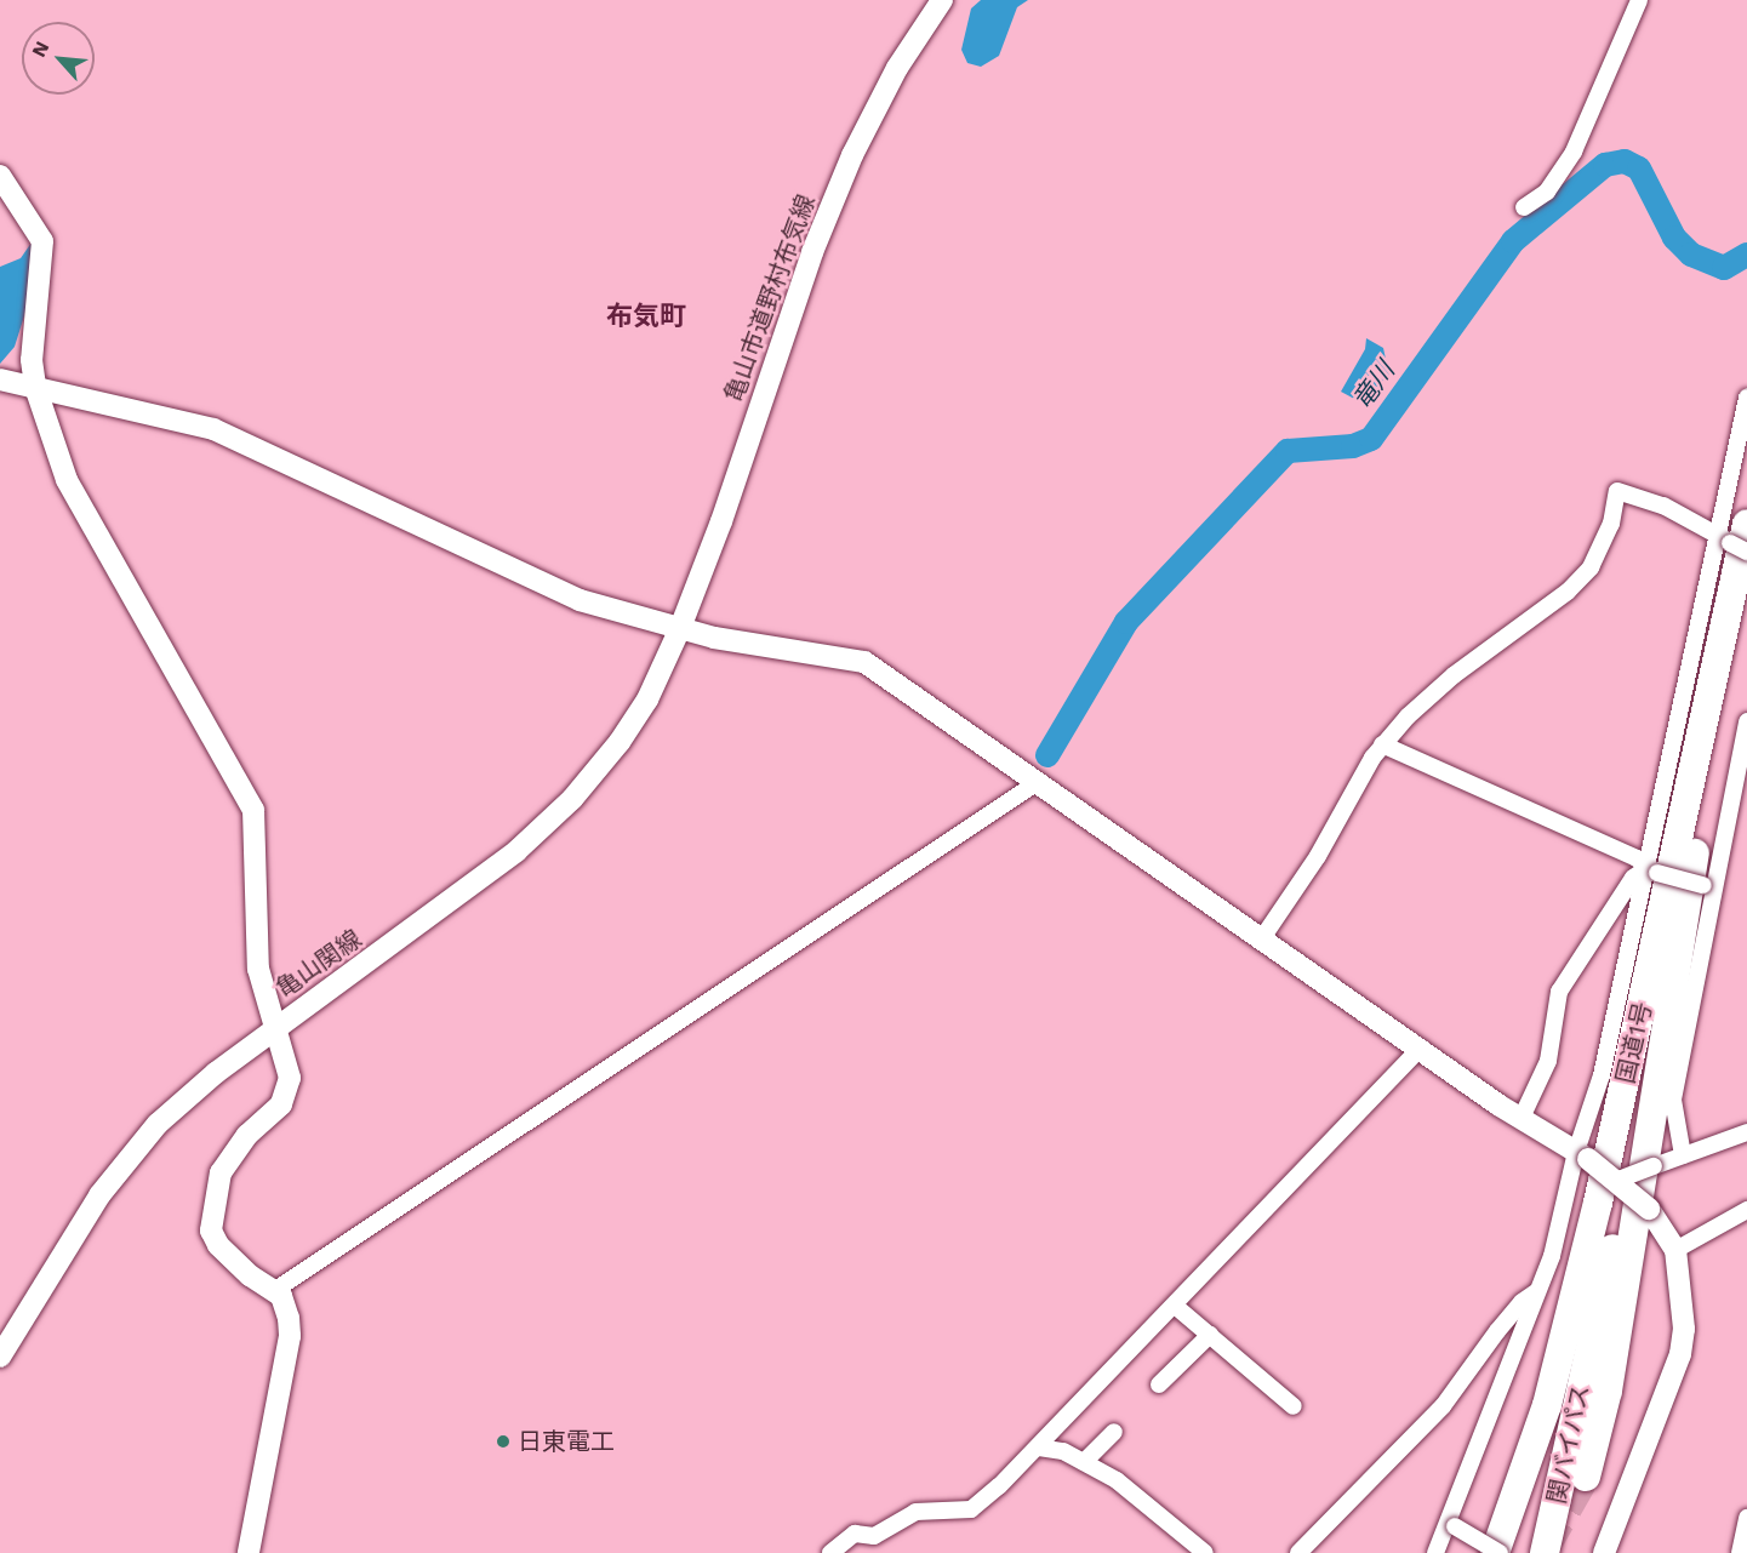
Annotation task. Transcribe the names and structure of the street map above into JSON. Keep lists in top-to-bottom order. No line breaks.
{"streets":{"highway":["国道1号","関バイパス"],"street":["亀山市道野村布気線","亀山関線"]},"crossings":[["亀山市道野村布気線","亀山関線"]],"districts":["布気町"],"water":["竜川"],"places":["日東電工"],"north":"top left"}
